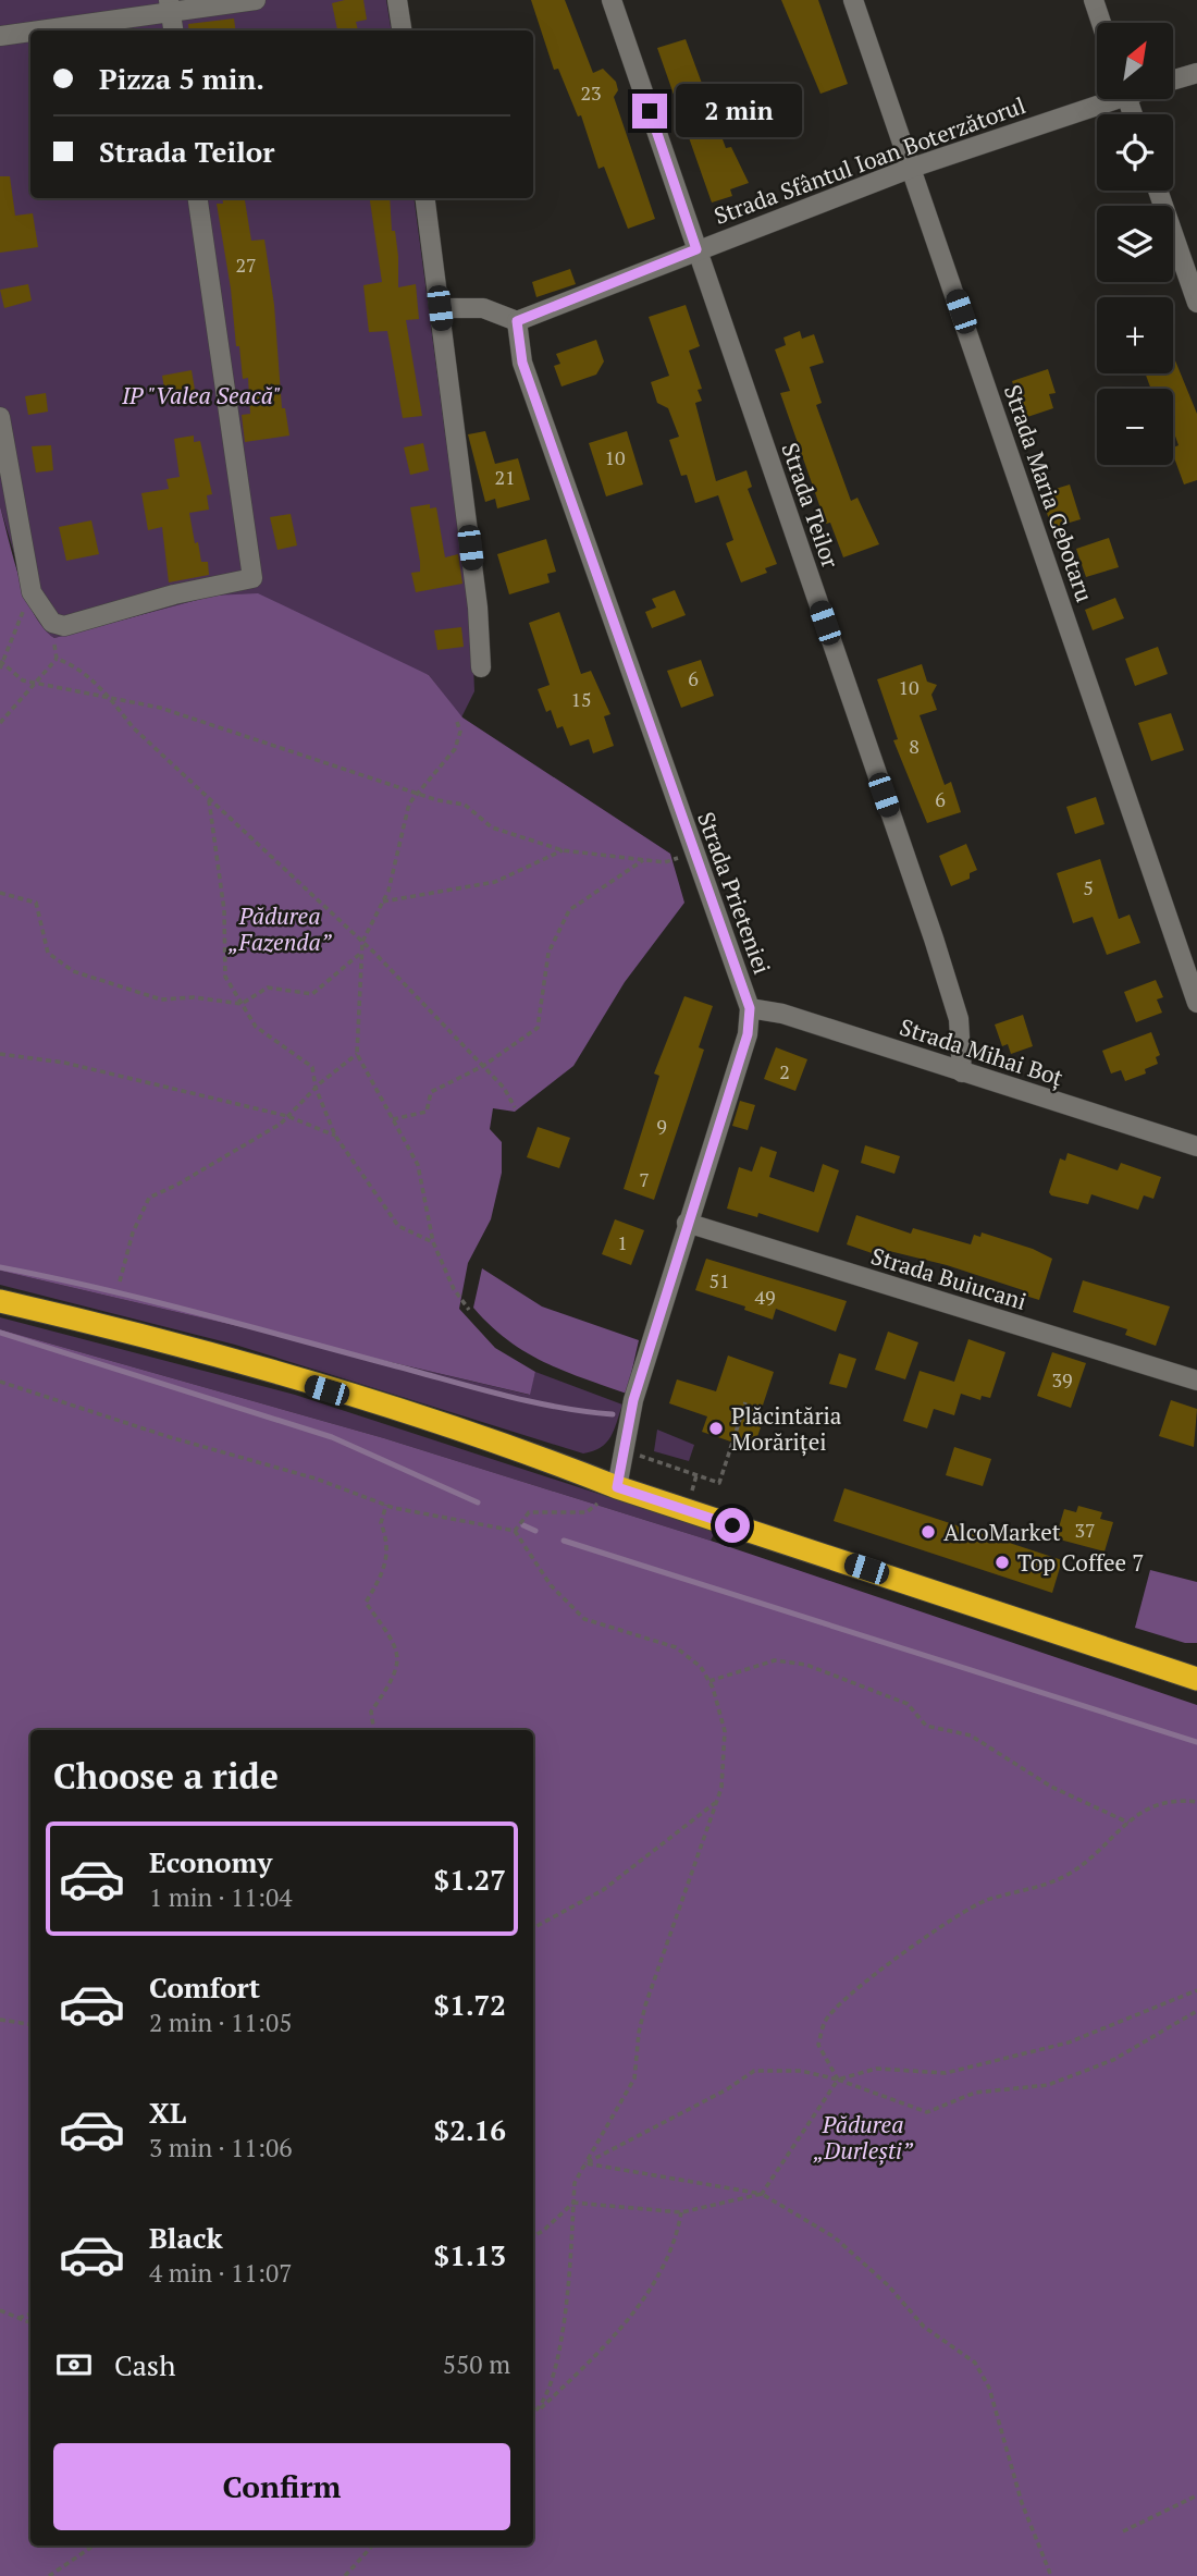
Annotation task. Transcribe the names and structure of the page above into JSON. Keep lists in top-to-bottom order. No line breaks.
{"streets":{"street":["Strada Sfântul Ioan Boterzătorul","Strada Maria Cebotaru","Strada Teilor","Strada Prieteniei","Strada Mihai Boț","Strada Buiucani"]},"crossings":[["Strada Sfântul Ioan Boterzătorul","Strada Maria Cebotaru"],["Strada Sfântul Ioan Boterzătorul","Strada Teilor"],["Strada Sfântul Ioan Boterzătorul","Strada Prieteniei"],["Strada Teilor","Strada Mihai Boț"],["Strada Prieteniei","Strada Mihai Boț"],["Strada Prieteniei","Strada Buiucani"]],"parks":["IP \"Valea Seacă\"","Pădurea „Fazenda”","Pădurea „Durlești”"],"places":["Plăcintăria Morăriței","AlcoMarket","Top Coffee 7"],"house_numbers":["23","27","10","21","6","10","15","8","6","5","2","9","7","1","51","49","39","37"],"north":"top right","page":{"map_buttons":["+","−"],"banner":["Pizza 5 min.","Strada Teilor"],"bubble":"2 min","heading":"Choose a ride","list":[{"name":"Economy","note":"1 min · 11:04","value":"$1.27"},{"name":"Comfort","note":"2 min · 11:05","value":"$1.72"},{"name":"XL","note":"3 min · 11:06","value":"$2.16"},{"name":"Black","note":"4 min · 11:07","value":"$1.13"}],"pay":["Cash","550 m"],"buttons":"Confirm"}}
